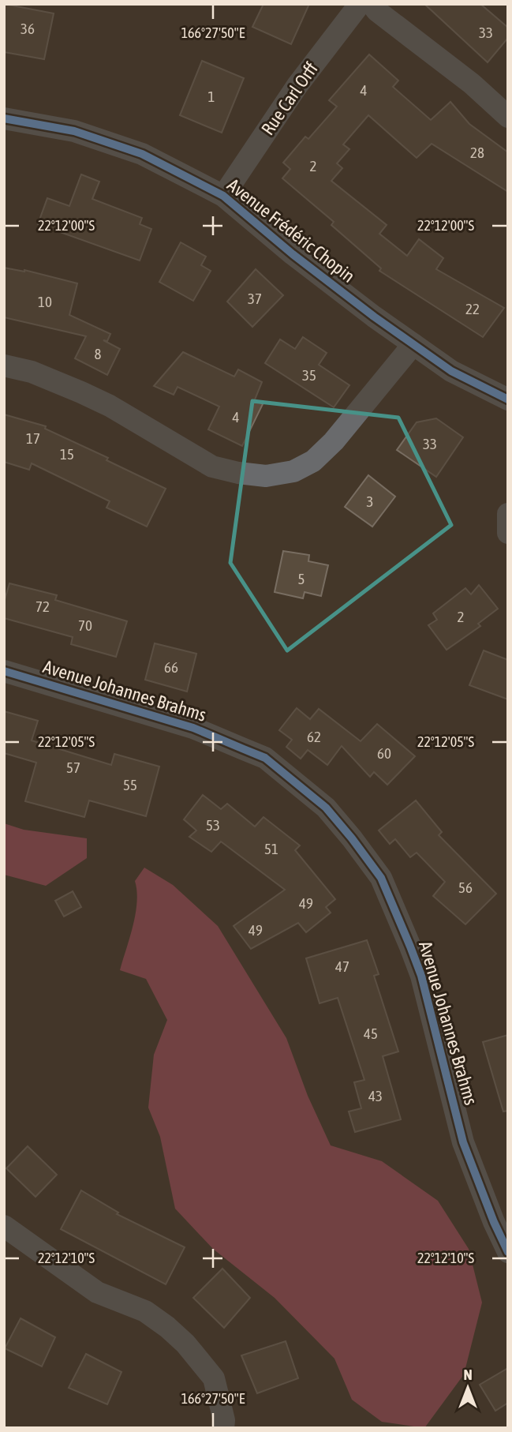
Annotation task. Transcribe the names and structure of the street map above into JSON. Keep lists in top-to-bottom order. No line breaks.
{"streets":{"street":["Rue Carl Orff","Avenue Frédéric Chopin","Avenue Johannes Brahms"]},"crossings":[["Rue Carl Orff","Avenue Frédéric Chopin"]],"house_numbers":["36","33","4","1","28","2","37","10","22","8","35","4","17","33","15","3","5","72","2","70","66","62","60","57","55","53","51","56","49","49","47","45","43"],"north":"top","coordinates":["166°27'50\"E","22°12'00\"S","22°12'05\"S","22°12'10\"S"]}
